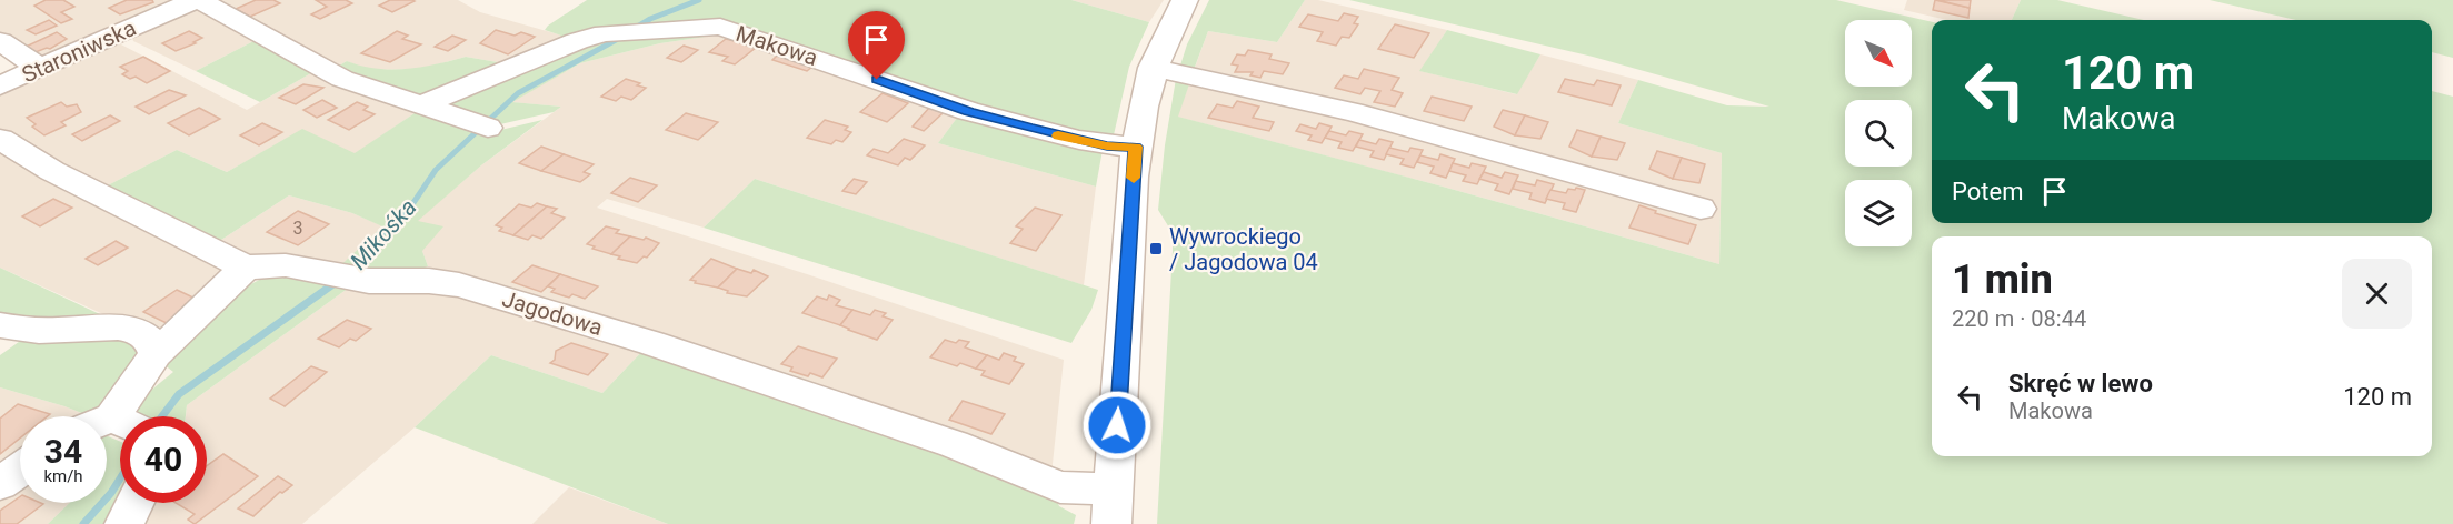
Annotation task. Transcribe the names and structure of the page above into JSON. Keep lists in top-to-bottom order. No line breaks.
{"streets":{"street":["Makowa","Staroniwska","Jagodowa"]},"water":["Mikośka"],"places":{"transit":["Wywrockiego / Jagodowa 04"]},"house_numbers":["3"],"north":"bottom right","page":{"turn":["120 m","Makowa"],"then":"Potem","heading":["1 min","220 m · 08:44"],"list":[{"name":"Skręć w lewo","note":"Makowa","value":"120 m"}],"speed":"34 km/h","limit":"40"}}
